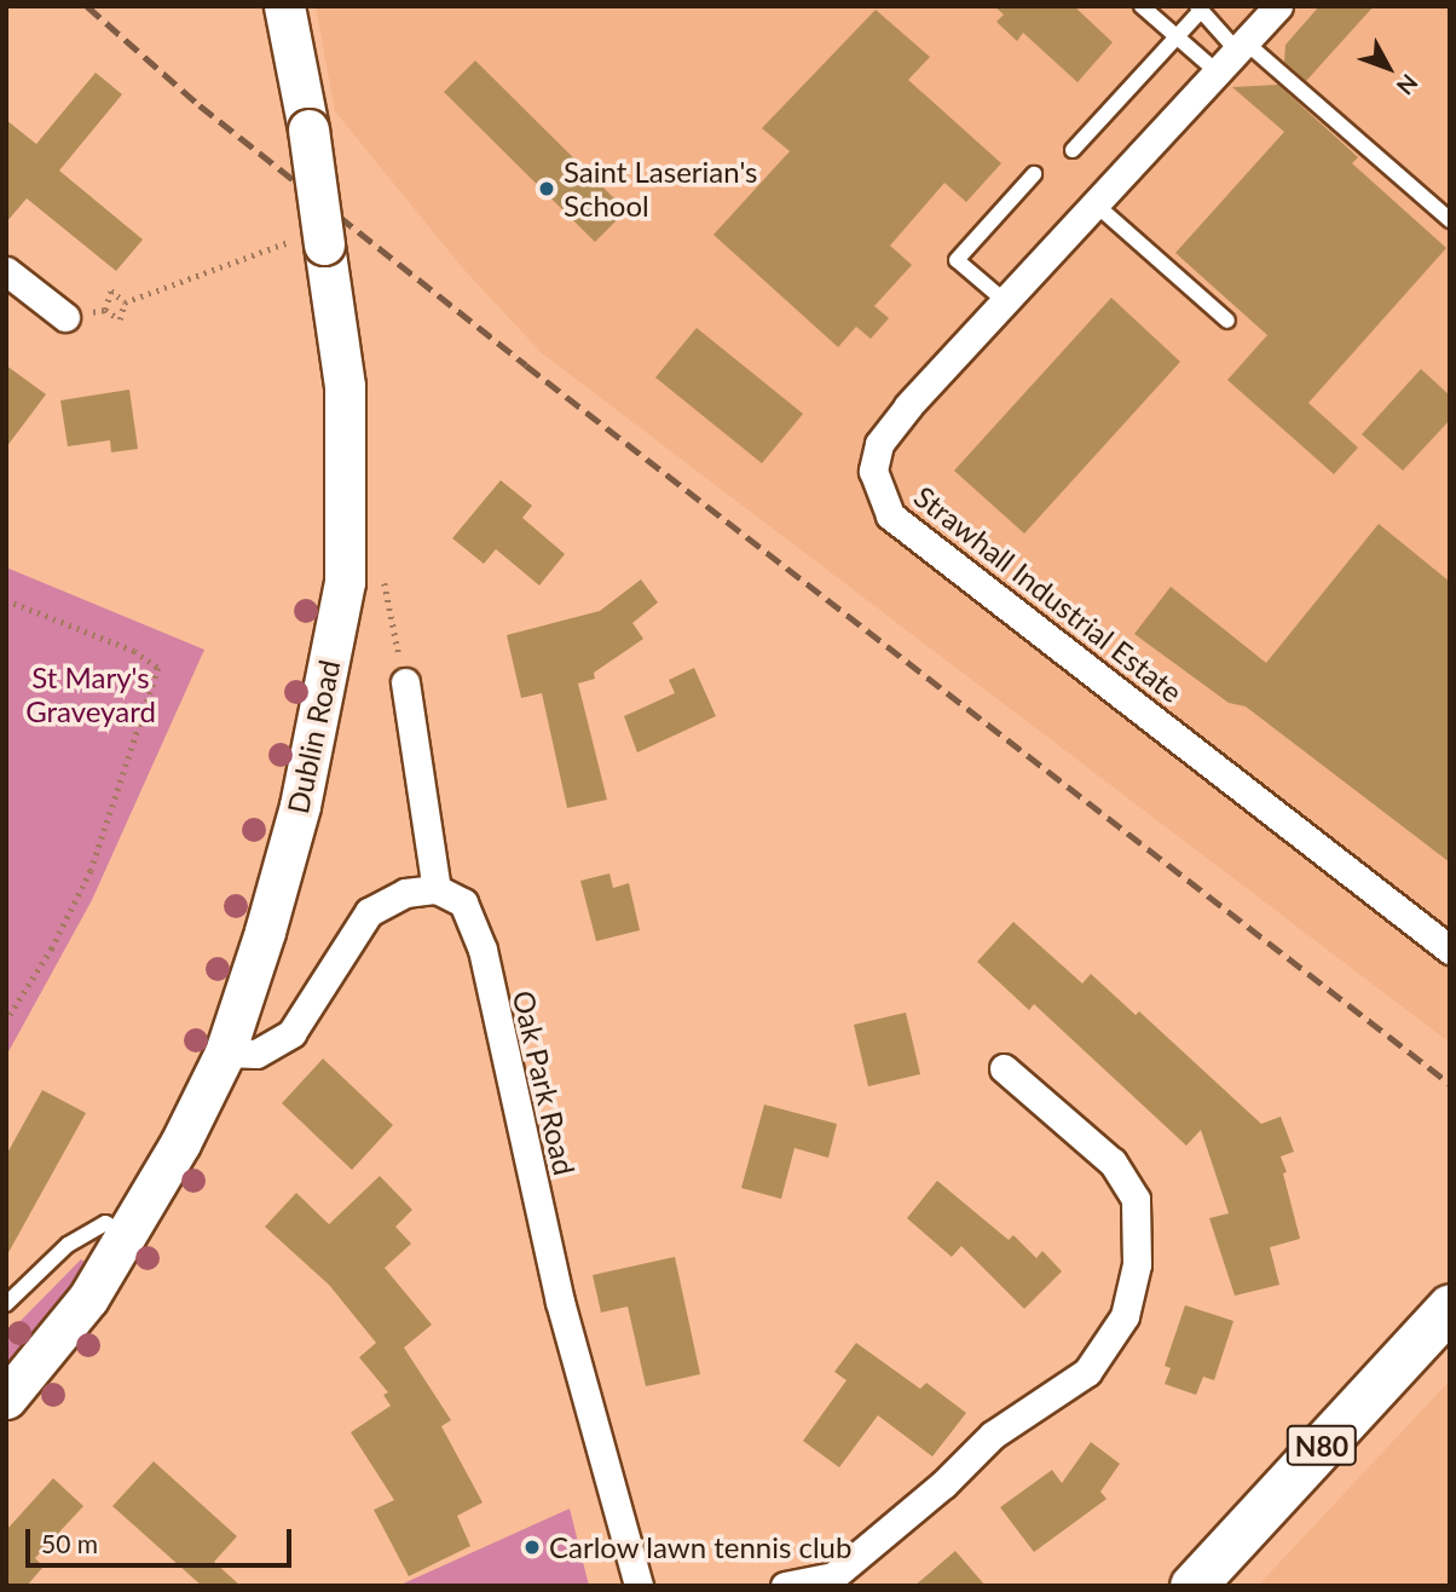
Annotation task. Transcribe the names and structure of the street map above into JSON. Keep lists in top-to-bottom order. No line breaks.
{"streets":{"main road":["Dublin Road","N80"],"street":["Strawhall Industrial Estate","Oak Park Road"]},"parks":["St Mary's Graveyard"],"places":["Saint Laserian's School","Carlow lawn tennis club"],"scale_bar":"50 m","north":"bottom right"}
